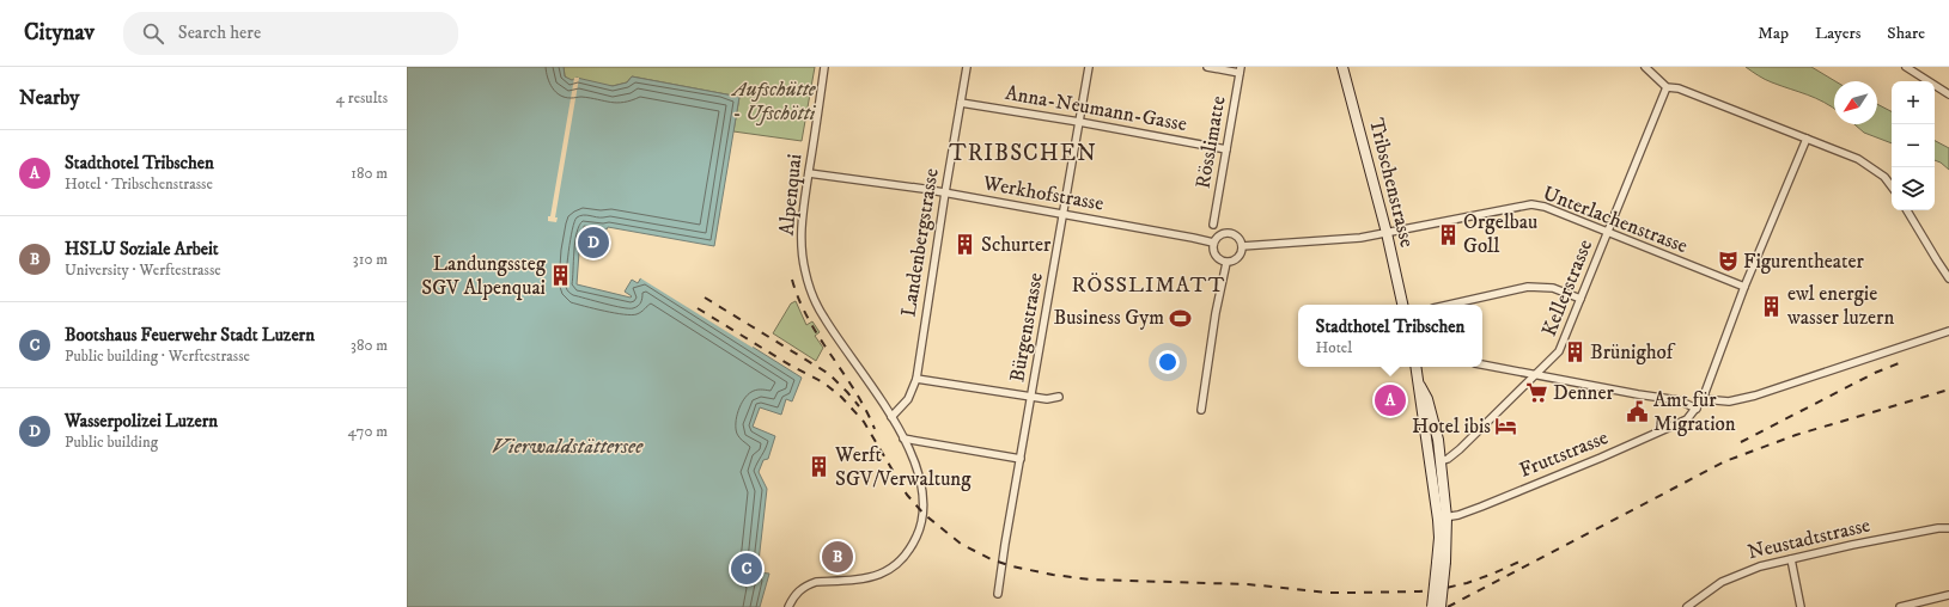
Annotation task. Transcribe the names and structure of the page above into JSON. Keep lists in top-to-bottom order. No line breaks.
{"streets":{"street":["Anna-Neumann-Gasse","Rösslimatte","Tribschenstrasse","Werkhofstrasse","Alpenquai","Unterlachenstrasse","Landenbergstrasse","Kellerstrasse","Bürgenstrasse","Fruttstrasse","Neustadtstrasse"]},"crossings":[["Anna-Neumann-Gasse","Rösslimatte"],["Anna-Neumann-Gasse","Landenbergstrasse"],["Anna-Neumann-Gasse","Bürgenstrasse"],["Tribschenstrasse","Unterlachenstrasse"],["Werkhofstrasse","Alpenquai"],["Werkhofstrasse","Landenbergstrasse"],["Werkhofstrasse","Bürgenstrasse"],["Alpenquai","Landenbergstrasse"],["Unterlachenstrasse","Kellerstrasse"],["Unterlachenstrasse","Fruttstrasse"]],"districts":["TRIBSCHEN","RÖSSLIMATT"],"water":["Vierwaldstättersee"],"parks":["Aufschütte - Ufschötti"],"places":{"building":["Orgelbau Goll","Schurter","Landungssteg SGV Alpenquai","ewl energie wasser luzern","Brünighof","Werft SGV/Verwaltung"],"theatre":["Figurentheater"],"sports":["Business Gym"],"supermarket":["Denner"],"public building":["Amt für Migration"],"hotel":["Hotel ibis"]},"north":"bottom left","page":{"header":"Citynav","search":"Search here","nav":["Map","Layers","Share"],"heading":["Nearby","4 results"],"map_buttons":["+","−"],"list":[{"mark":"A","name":"Stadthotel Tribschen","note":"Hotel · Tribschenstrasse","value":"180 m"},{"mark":"B","name":"HSLU Soziale Arbeit","note":"University · Werftestrasse","value":"310 m"},{"mark":"C","name":"Bootshaus Feuerwehr Stadt Luzern","note":"Public building · Werftestrasse","value":"380 m"},{"mark":"D","name":"Wasserpolizei Luzern","note":"Public building","value":"470 m"}],"pins":["D","A","B","C"],"popup":["Stadthotel Tribschen","Hotel"]}}
